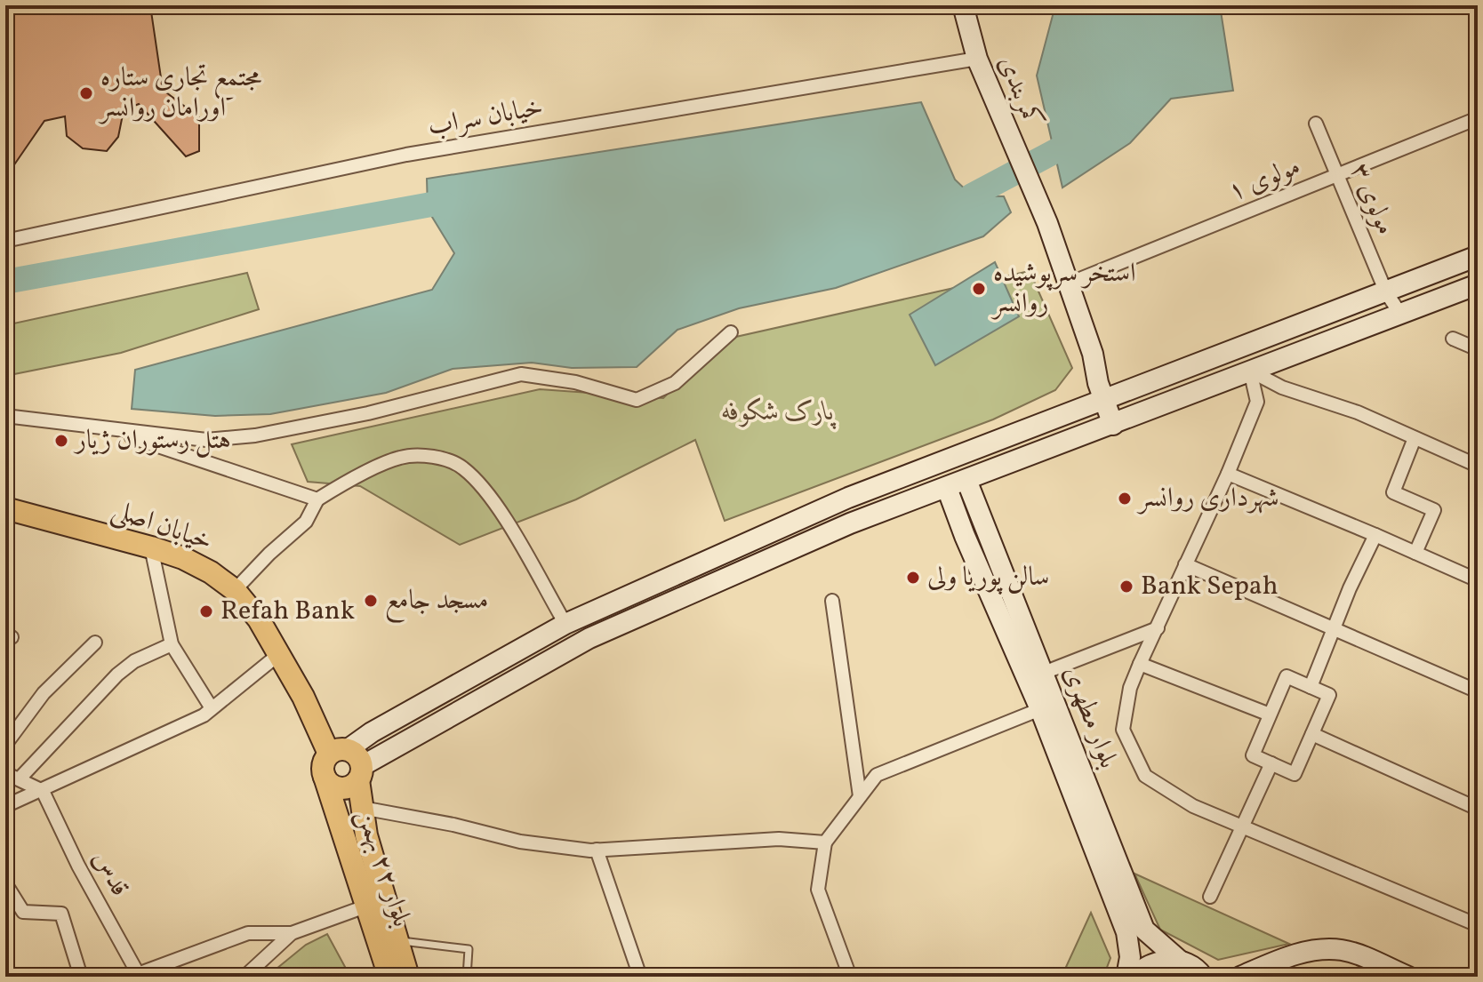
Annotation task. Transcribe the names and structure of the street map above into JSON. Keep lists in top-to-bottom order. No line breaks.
{"streets":{"main road":["کمربندی","خیابان اصلی","بلوار مطهری","بلوار ۲۲ بهمن"],"street":["خیابان سراب","مولوی ۱","مولوی ۳","قدس"]},"crossings":[["کمربندی","خیابان سراب"],["کمربندی","مولوی ۱"],["مولوی ۱","مولوی ۳"],["خیابان اصلی","بلوار ۲۲ بهمن"]],"parks":["پارک شکوفه"],"places":["مجتمع تجاری ستاره اورامان روانسر","استخر سرپوشیده روانسر","هتل رستوران ژیار","شهرداری روانسر","سالن پوریا ولی","Bank Sepah","مسجد جامع","Refah Bank"]}
